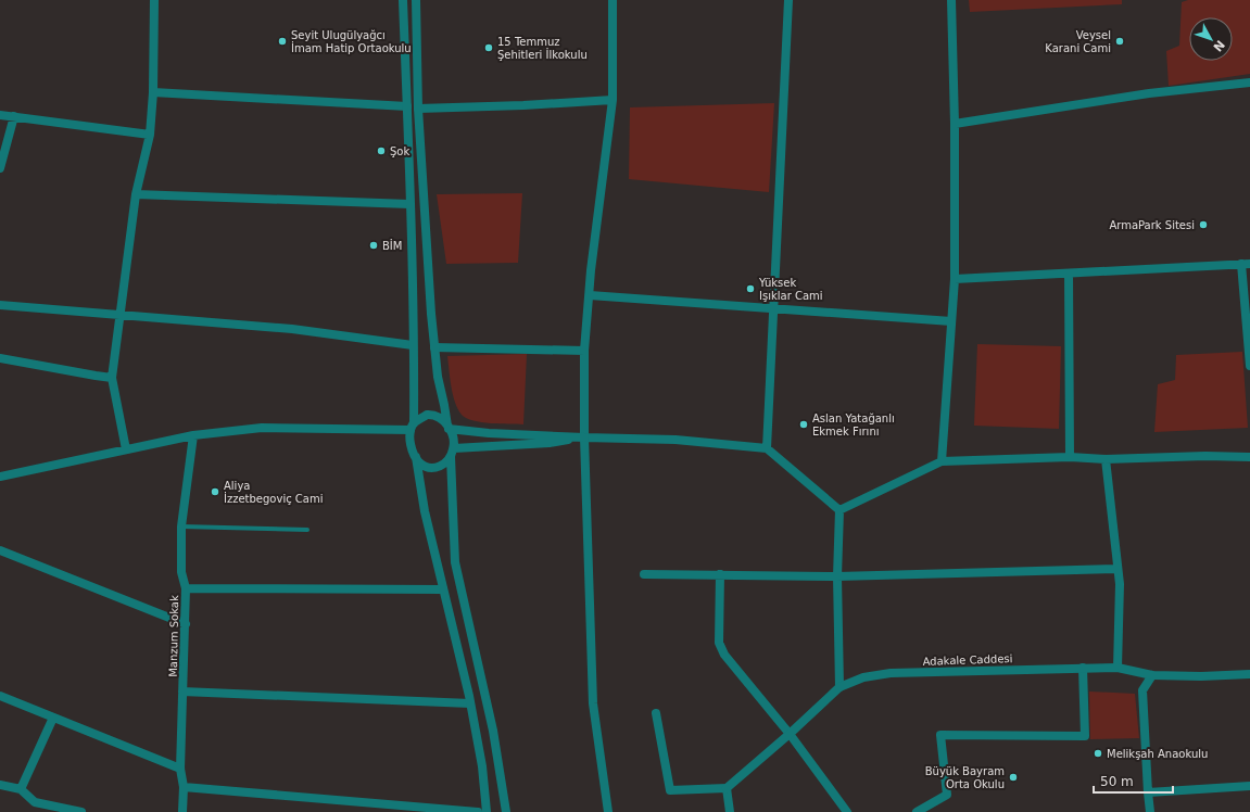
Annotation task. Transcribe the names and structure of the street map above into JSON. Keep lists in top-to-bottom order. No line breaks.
{"streets":{"street":["Manzum Sokak","Adakale Caddesi"]},"places":["Seyit Ulugülyağcı İmam Hatip Ortaokulu","Veysel Karani Cami","15 Temmuz Şehitleri İlkokulu","Şok","ArmaPark Sitesi","BİM","Yüksek Işıklar Cami","Aslan Yatağanlı Ekmek Fırını","Aliya İzzetbegoviç Cami","Melikşah Anaokulu","Büyük Bayram Orta Okulu"],"scale_bar":"50 m","north":"bottom right"}
